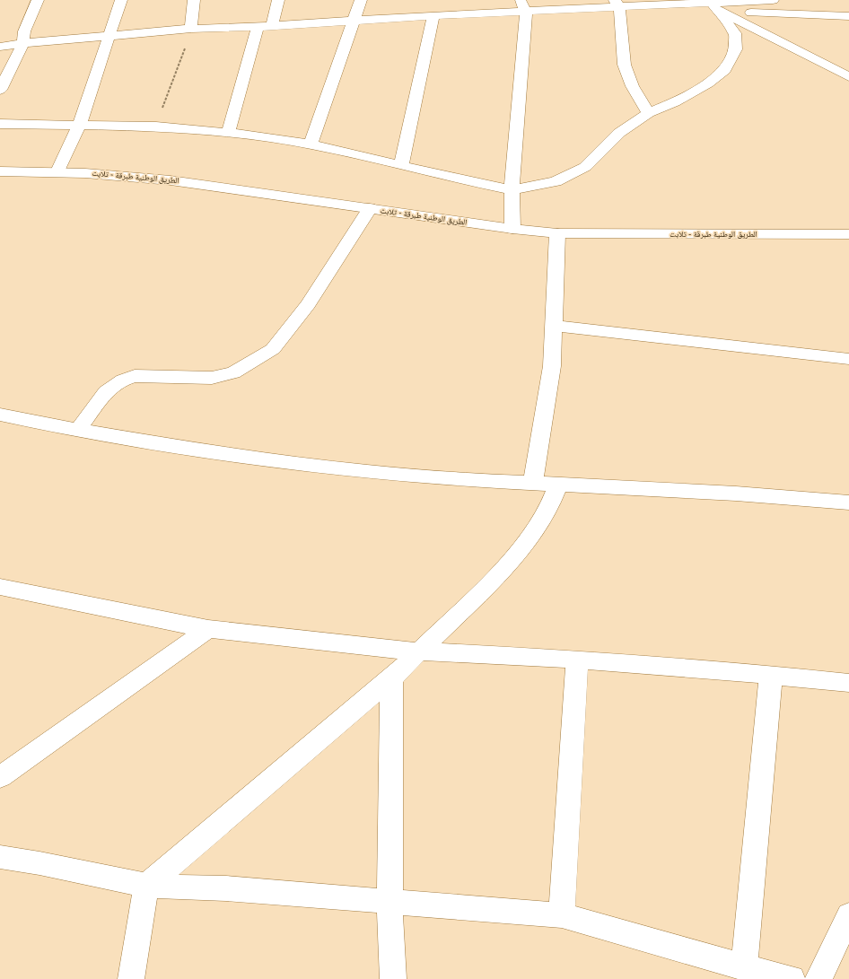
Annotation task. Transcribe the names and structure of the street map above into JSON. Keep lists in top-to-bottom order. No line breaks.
{"streets":{"street":["الطريق الوطنية طبرقة - تلابت"]}}
